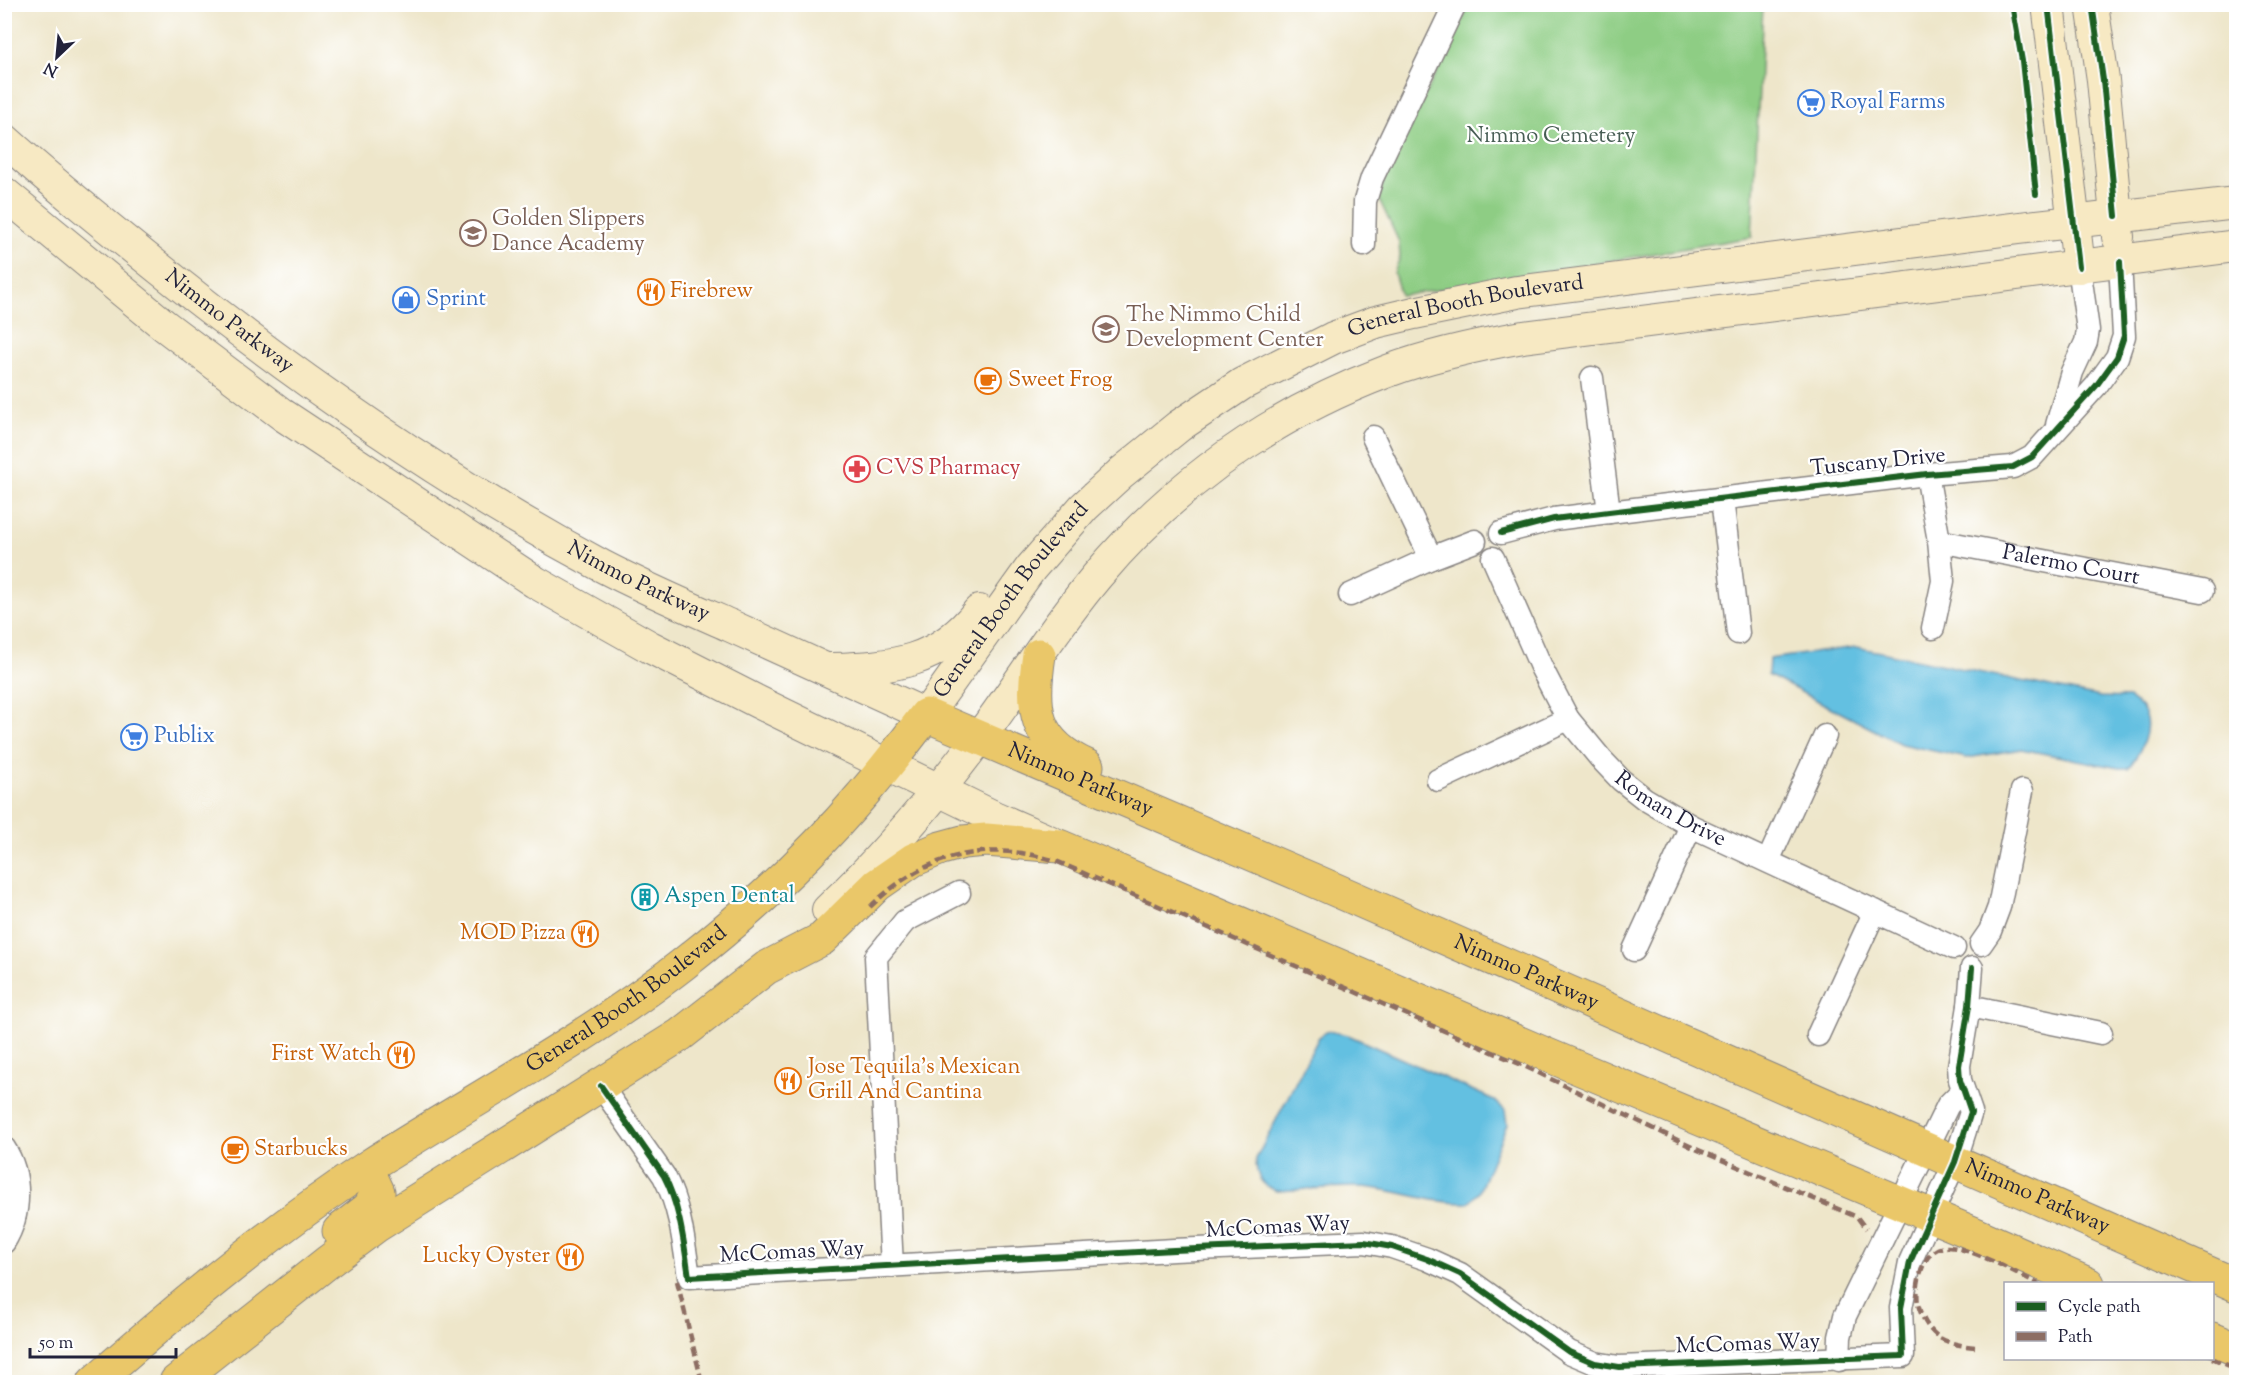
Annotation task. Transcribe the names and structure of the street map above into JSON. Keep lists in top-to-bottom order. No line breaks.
{"streets":{"highway":["General Booth Boulevard","Nimmo Parkway"],"street":["Tuscany Drive","Palermo Court","Roman Drive","McComas Way"]},"crossings":[["General Booth Boulevard","Nimmo Parkway"],["General Booth Boulevard","Tuscany Drive"],["General Booth Boulevard","McComas Way"],["Nimmo Parkway","McComas Way"],["Tuscany Drive","Roman Drive"]],"parks":["Nimmo Cemetery"],"places":{"supermarket":["Royal Farms","Publix"],"school or university":["Golden Slippers Dance Academy","The Nimmo Child Development Center"],"restaurant":["Firebrew","MOD Pizza","First Watch","Jose Tequila's Mexican Grill And Cantina","Lucky Oyster"],"shop":["Sprint"],"cafe":["Sweet Frog","Starbucks"],"pharmacy":["CVS Pharmacy"],"building":["Aspen Dental"]},"legend":["Cycle path","Path"],"scale_bar":"50 m","north":"bottom left"}
